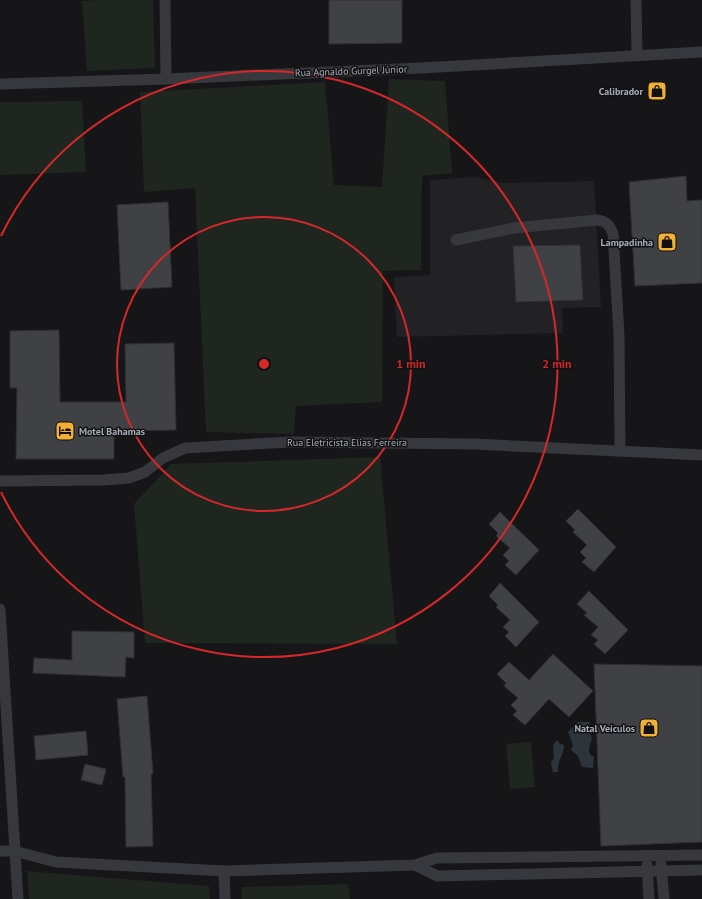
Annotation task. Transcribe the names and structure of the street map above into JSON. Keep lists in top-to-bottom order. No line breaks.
{"streets":{"street":["Rua Agnaldo Gurgel Júnior","Rua Eletricista Elias Ferreira"]},"places":{"shop":["Calibrador","Lampadinha","Natal Veículos"],"hotel":["Motel Bahamas"]},"rings":["1 min","2 min"]}
